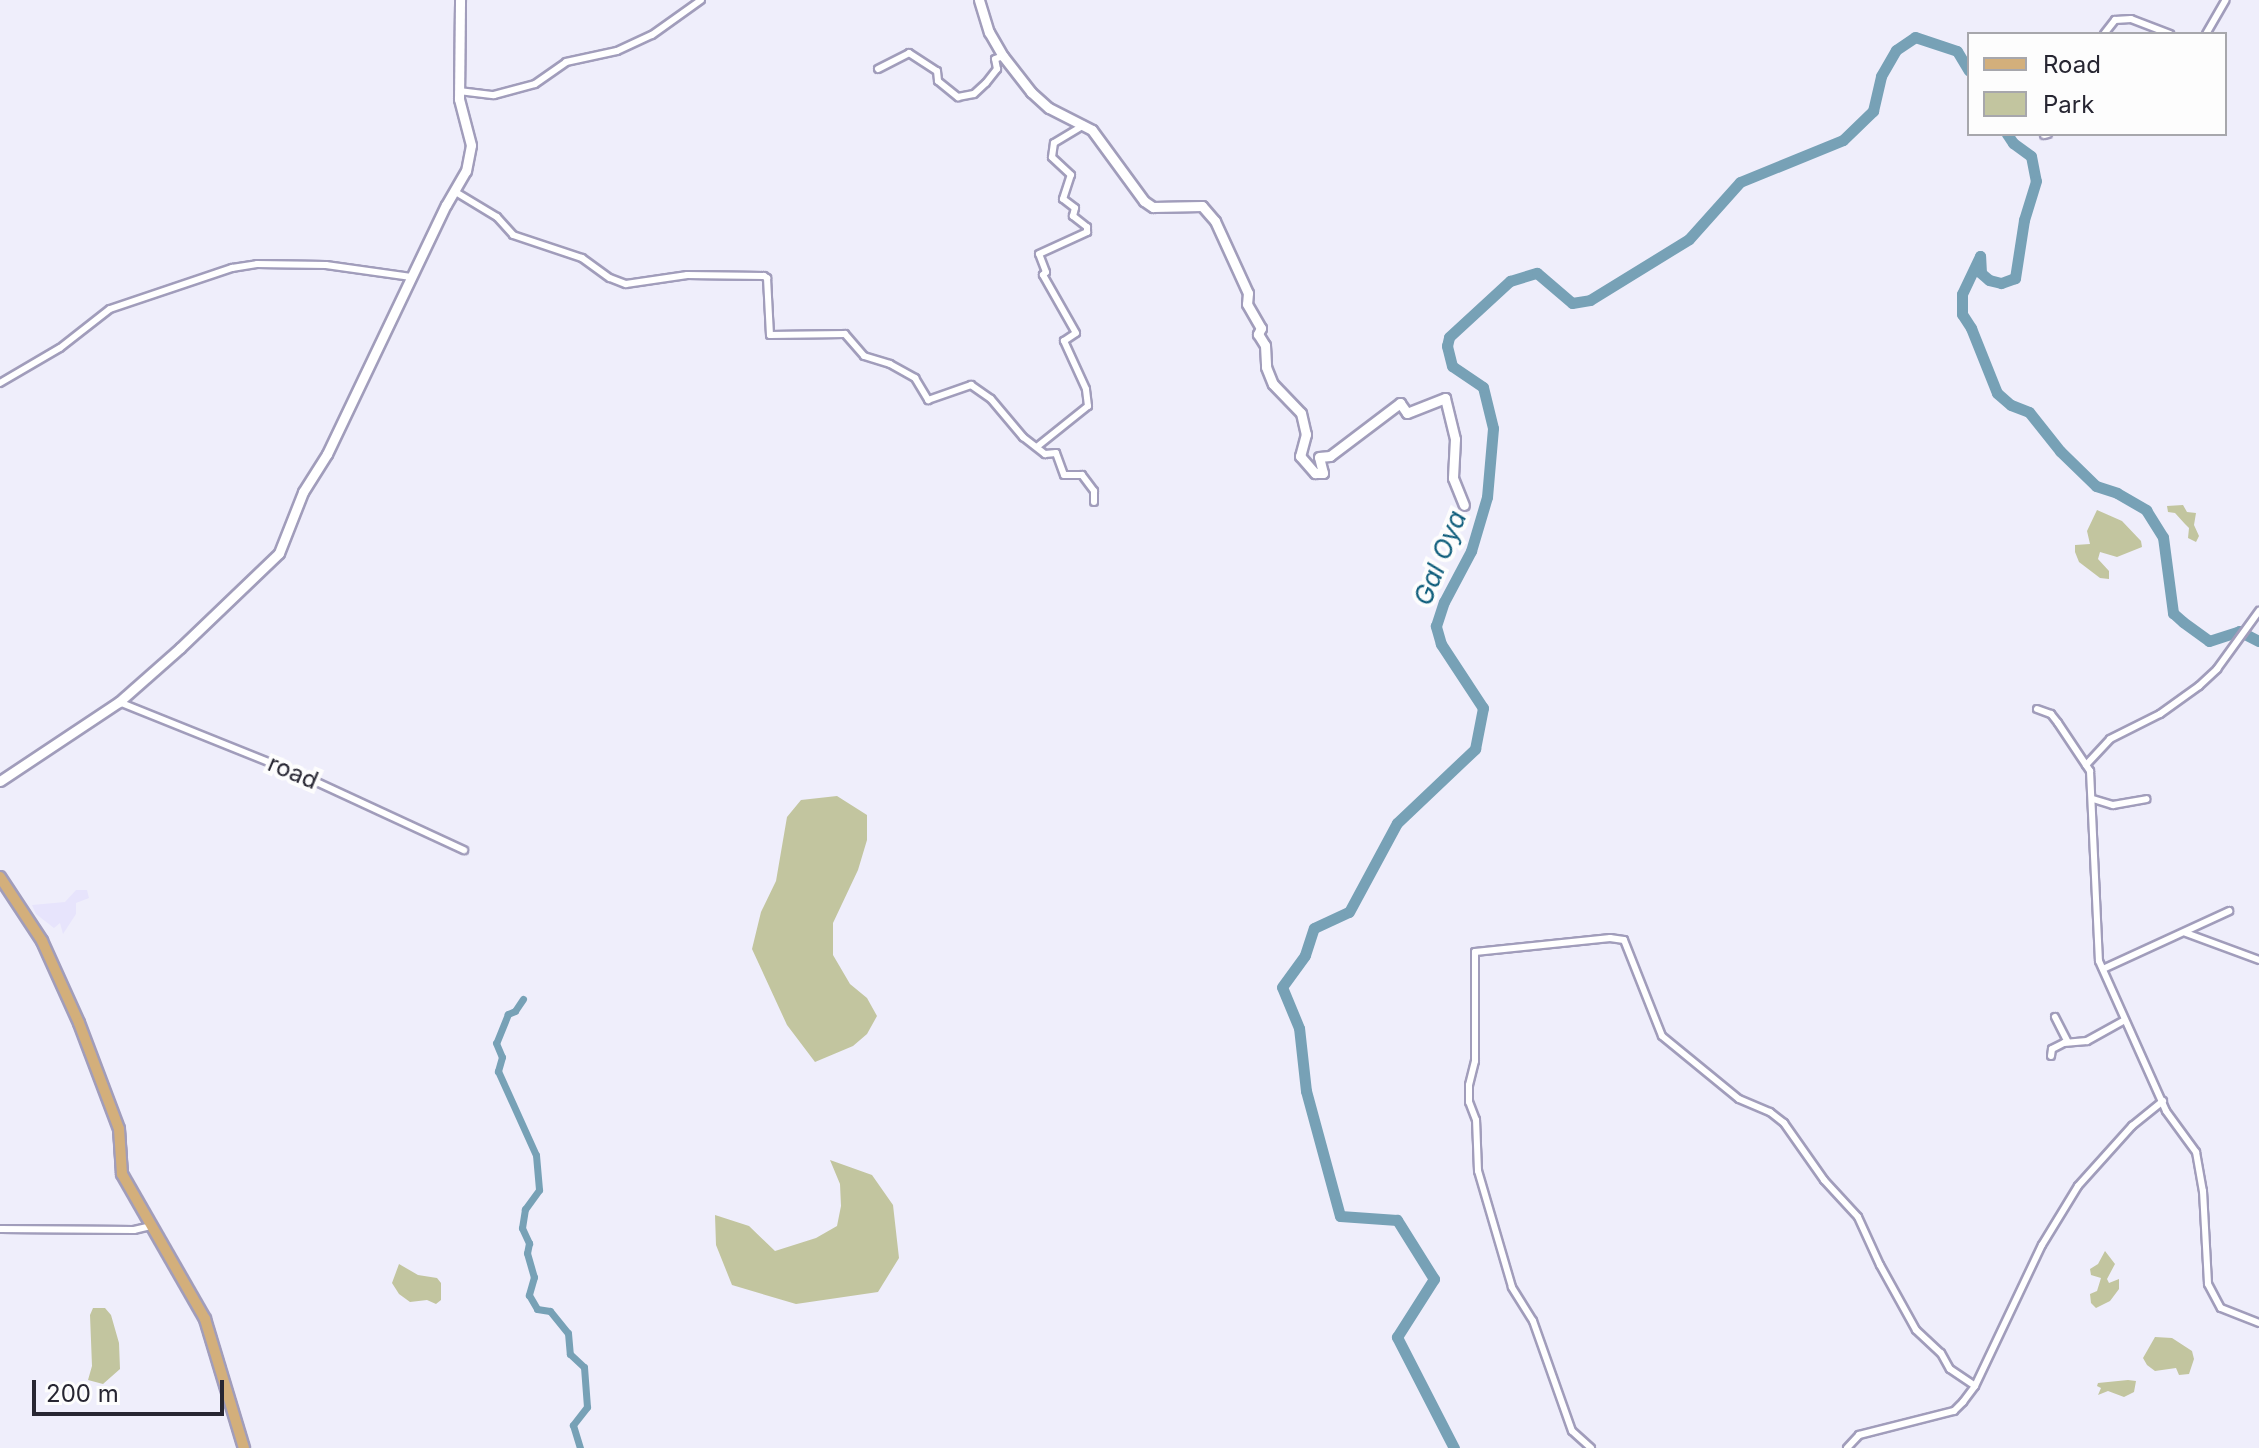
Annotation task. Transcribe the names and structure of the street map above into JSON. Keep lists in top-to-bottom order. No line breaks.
{"streets":{"street":["road"]},"water":["Gal Oya"],"legend":["Road","Park"],"scale_bar":"200 m"}
